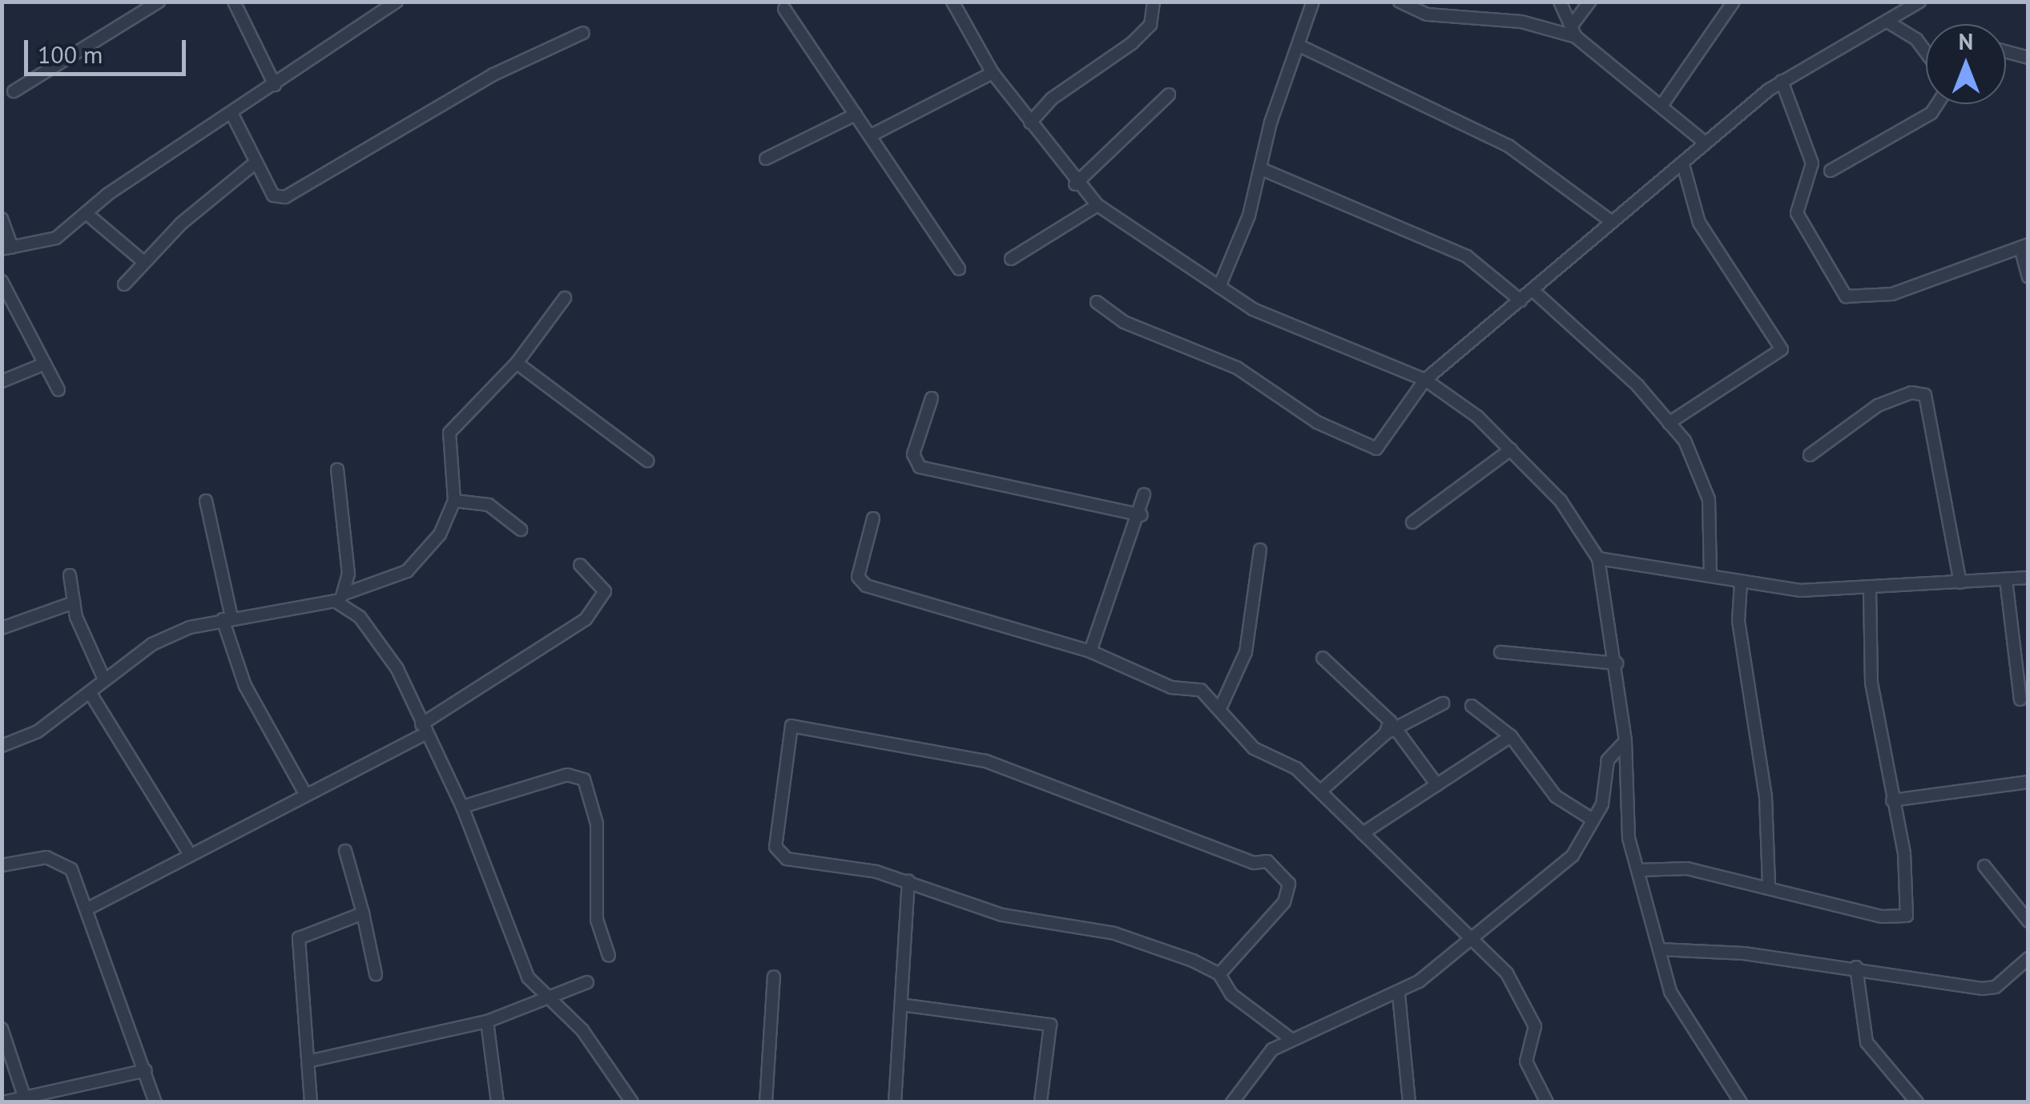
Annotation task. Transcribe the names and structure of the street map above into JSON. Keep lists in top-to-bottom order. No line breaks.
{"scale_bar":"100 m","north":"top"}
